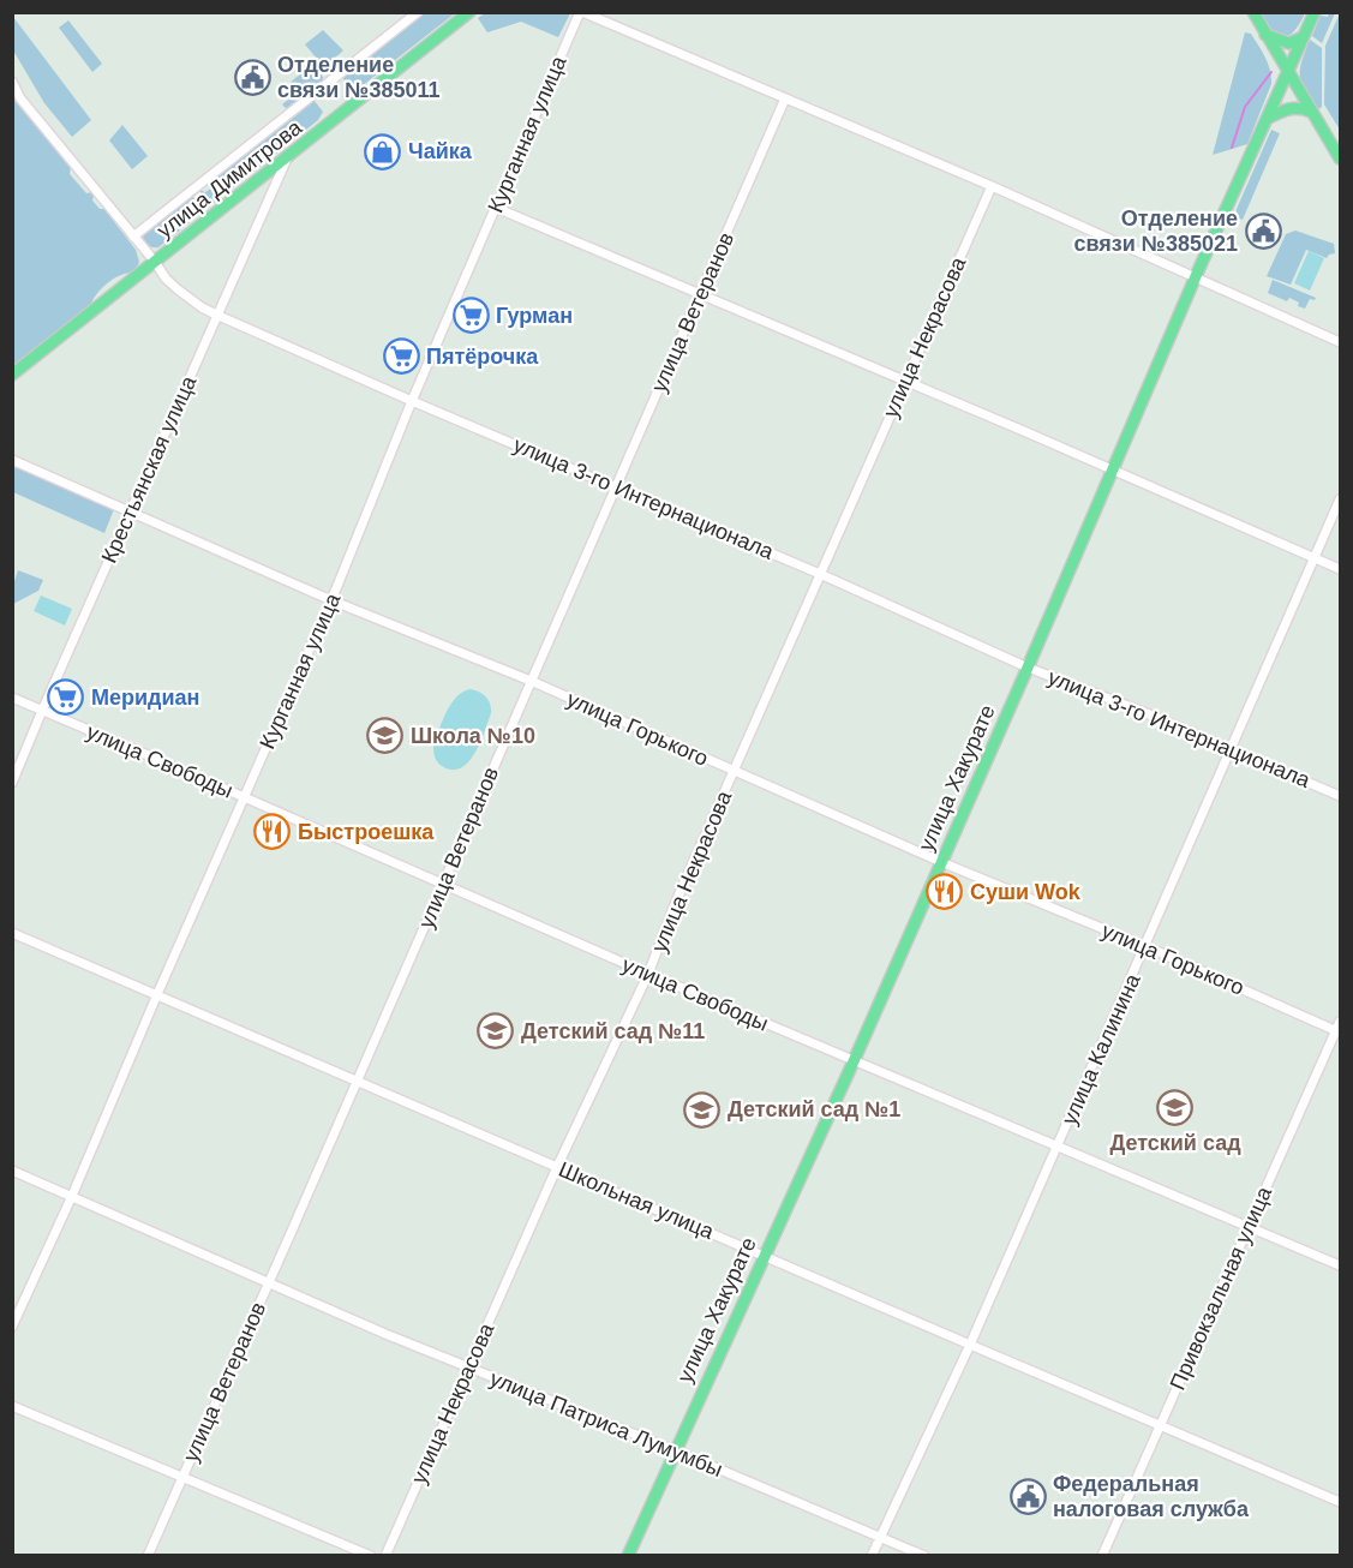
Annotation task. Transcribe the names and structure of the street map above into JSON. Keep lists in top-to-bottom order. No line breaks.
{"streets":{"main road":["улица Димитрова","улица Хакурате"],"street":["Курганная улица","улица Ветеранов","улица Некрасова","Крестьянская улица","улица 3-го Интернационала","улица Горького","улица Свободы","улица Калинина","Школьная улица","Привокзальная улица","улица Патриса Лумумбы"]},"crossings":[["Курганная улица","улица 3-го Интернационала"],["Курганная улица","улица Горького"],["Курганная улица","улица Свободы"],["Курганная улица","Школьная улица"],["Курганная улица","улица Патриса Лумумбы"],["улица Димитрова","Крестьянская улица"],["улица Димитрова","улица 3-го Интернационала"],["улица Ветеранов","улица 3-го Интернационала"],["улица Ветеранов","улица Горького"],["улица Ветеранов","улица Свободы"],["улица Ветеранов","Школьная улица"],["улица Ветеранов","улица Патриса Лумумбы"],["улица Некрасова","улица 3-го Интернационала"],["улица Некрасова","улица Горького"],["улица Некрасова","улица Свободы"],["улица Некрасова","Школьная улица"],["улица Некрасова","улица Патриса Лумумбы"],["Крестьянская улица","улица 3-го Интернационала"],["Крестьянская улица","улица Горького"],["Крестьянская улица","улица Свободы"],["улица 3-го Интернационала","улица Хакурате"],["улица 3-го Интернационала","улица Калинина"],["улица Горького","улица Хакурате"],["улица Горького","улица Калинина"],["улица Горького","Привокзальная улица"],["улица Свободы","улица Хакурате"],["улица Свободы","улица Калинина"],["улица Свободы","Привокзальная улица"],["улица Хакурате","Школьная улица"],["улица Хакурате","улица Патриса Лумумбы"],["улица Калинина","Школьная улица"],["улица Калинина","улица Патриса Лумумбы"],["Школьная улица","Привокзальная улица"]],"places":{"public building":["Отделение связи №385011","Отделение связи №385021","Федеральная налоговая служба"],"shop":["Чайка"],"supermarket":["Гурман","Пятёрочка","Меридиан"],"school or university":["Школа №10","Детский сад №11","Детский сад","Детский сад №1"],"restaurant":["Быстроешка","Суши Wok"]}}
